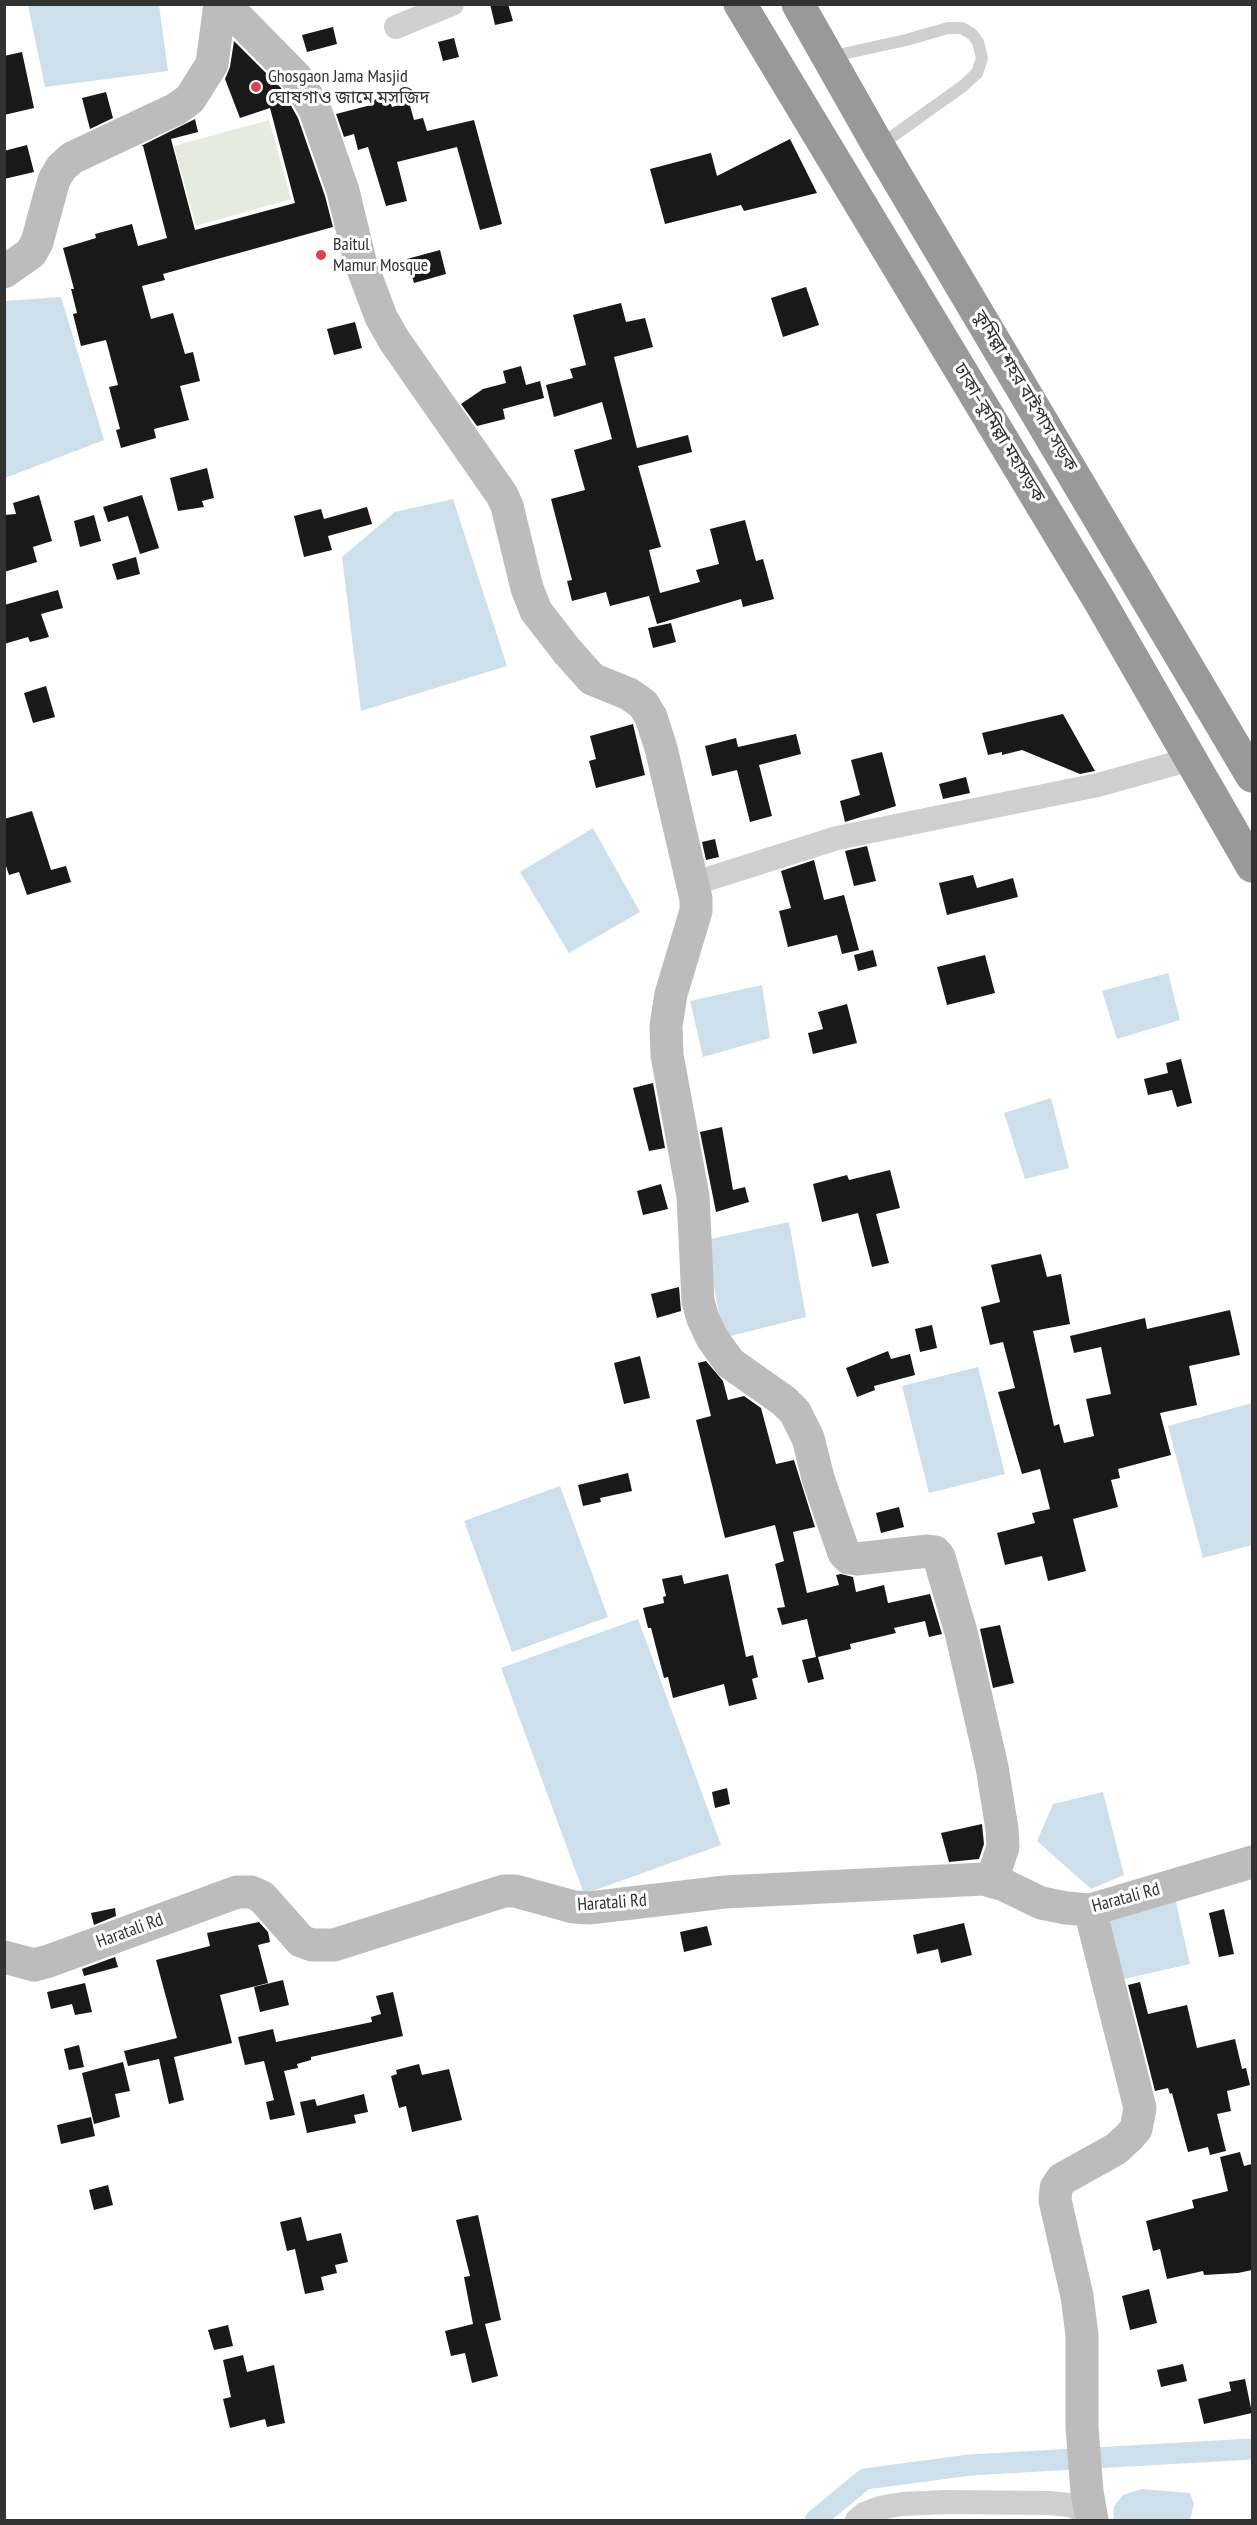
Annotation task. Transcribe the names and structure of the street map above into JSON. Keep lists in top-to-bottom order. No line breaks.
{"streets":{"highway":["কুমিল্লা শহর বাইপাস সড়ক","ঢাকা–কুমিল্লা মহাসড়ক"],"street":["Haratali Rd"]},"places":["Ghosgaon Jama Masjid ঘোষগাও জামে মসজিদ","Baitul Mamur Mosque"]}
